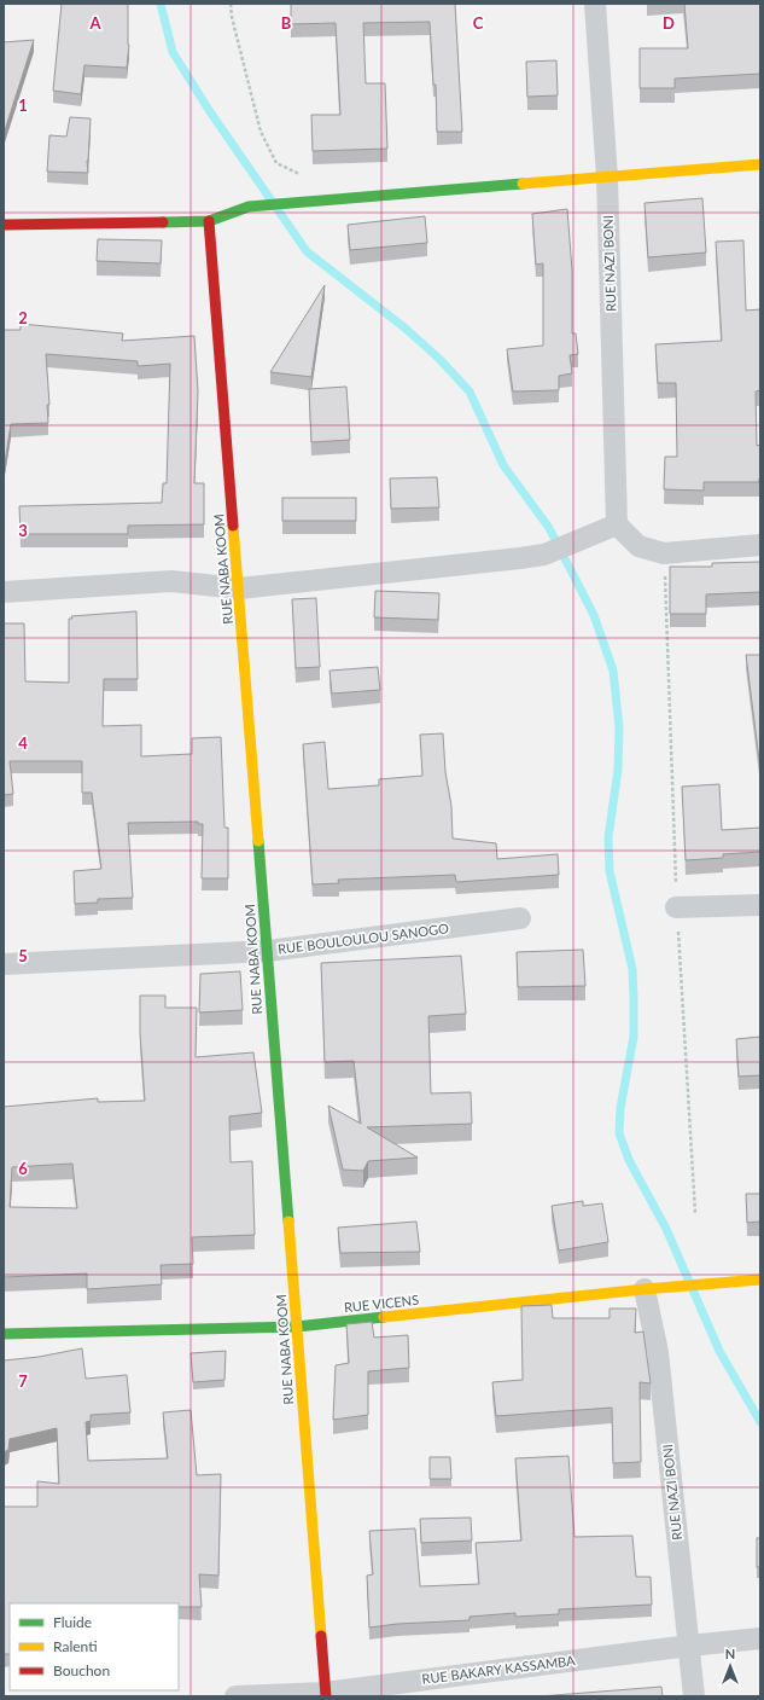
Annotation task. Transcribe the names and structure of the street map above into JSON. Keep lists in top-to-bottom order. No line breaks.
{"streets":{"street":["RUE NAZI BONI","RUE NABA KOOM","RUE BOULOULOU SANOGO","RUE VICENS","RUE BAKARY KASSAMBA"]},"crossings":[["RUE NAZI BONI","RUE VICENS"],["RUE NAZI BONI","RUE BAKARY KASSAMBA"],["RUE NABA KOOM","RUE BOULOULOU SANOGO"],["RUE NABA KOOM","RUE VICENS"],["RUE NABA KOOM","RUE BAKARY KASSAMBA"]],"legend":["Fluide","Ralenti","Bouchon"],"north":"top","grid":{"columns":["A","B","C","D"],"rows":["1","2","3","4","5","6","7"]}}
